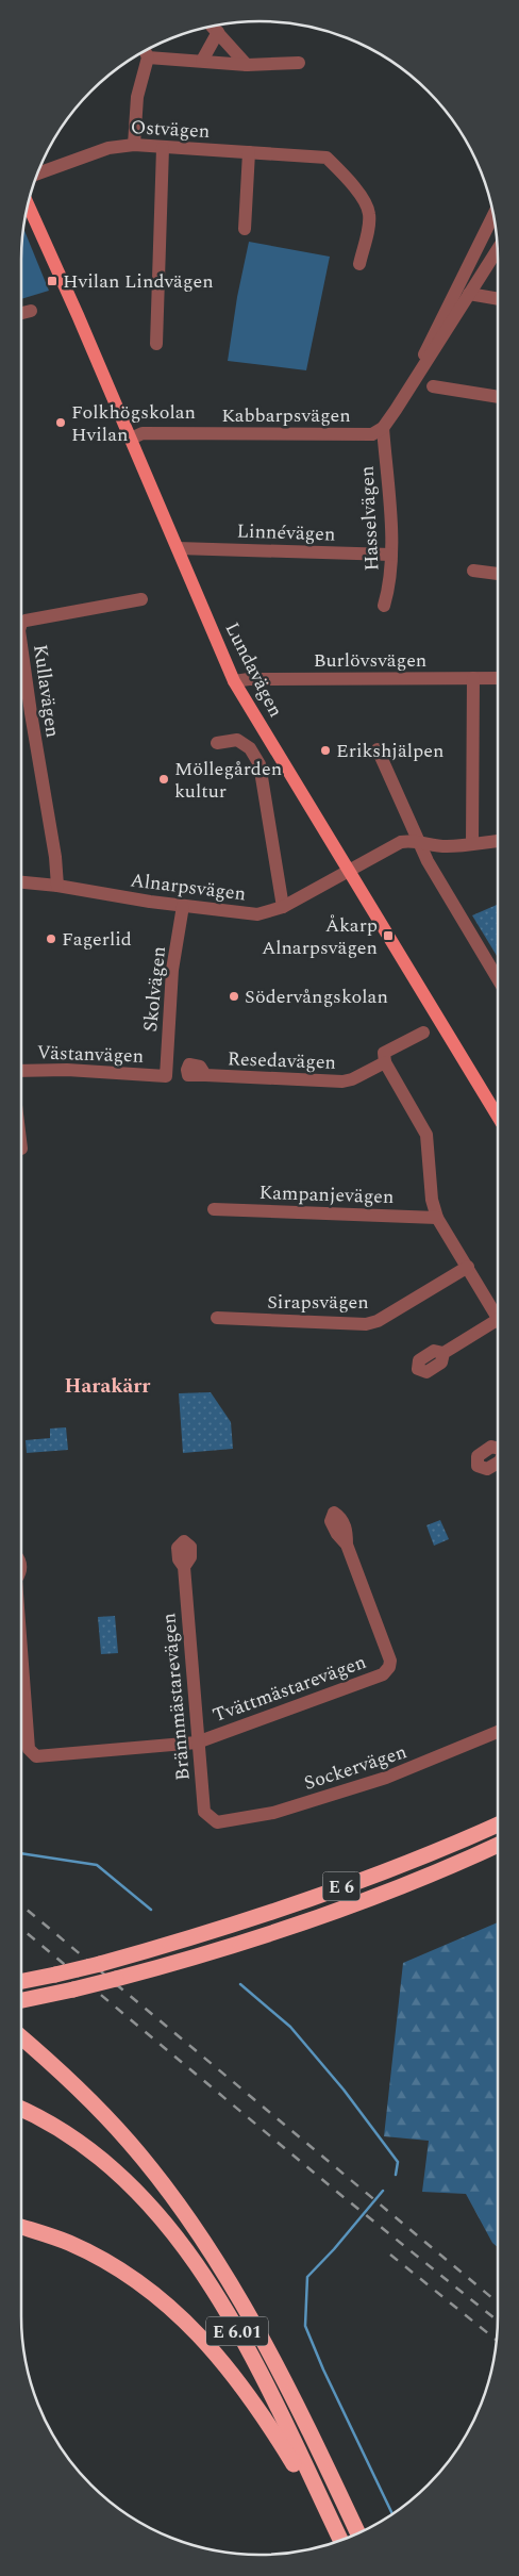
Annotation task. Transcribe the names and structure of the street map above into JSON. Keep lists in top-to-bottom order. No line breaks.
{"streets":{"highway":["E 6","E 6.01"],"main road":["Lundavägen"],"street":["Ostvägen","Kabbarpsvägen","Hasselvägen","Linnévägen","Burlövsvägen","Kullavägen","Alnarpsvägen","Skolvägen","Västanvägen","Resedavägen","Kampanjevägen","Sirapsvägen","Tvättmästarevägen","Brännmästarevägen","Sockervägen"]},"crossings":[["Kabbarpsvägen","Hasselvägen"],["Kabbarpsvägen","Lundavägen"],["Hasselvägen","Linnévägen"],["Linnévägen","Lundavägen"],["Burlövsvägen","Lundavägen"],["Lundavägen","Alnarpsvägen"],["Kullavägen","Alnarpsvägen"],["Alnarpsvägen","Skolvägen"],["Skolvägen","Västanvägen"],["Tvättmästarevägen","Brännmästarevägen"],["Brännmästarevägen","Sockervägen"]],"districts":["Harakärr"],"places":{"transit":["Hvilan Lindvägen","Åkarp Alnarpsvägen"],"other":["Folkhögskolan Hvilan","Erikshjälpen","Möllegården kultur","Fagerlid","Södervångskolan"]}}
